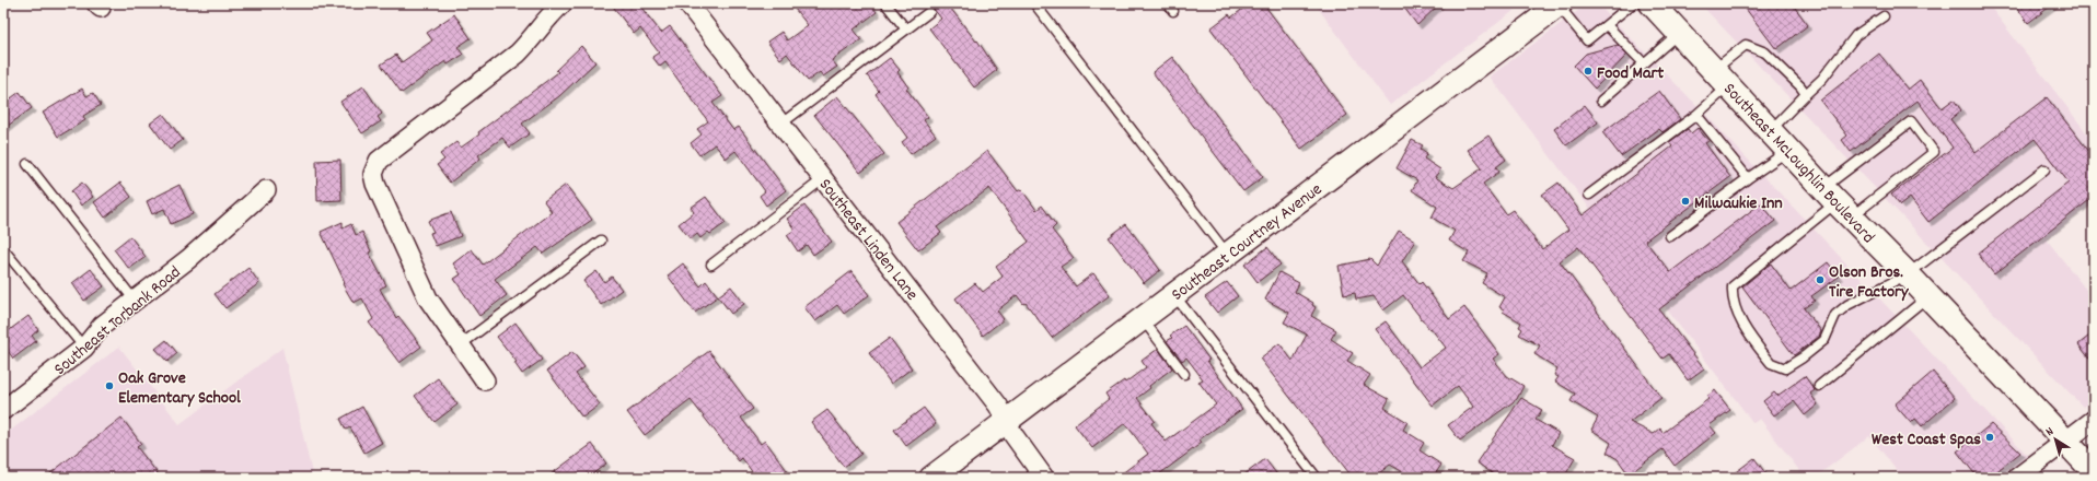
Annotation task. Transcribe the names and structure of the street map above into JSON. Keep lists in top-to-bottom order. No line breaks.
{"streets":{"main road":["Southeast McLoughlin Boulevard"],"street":["Southeast Linden Lane","Southeast Courtney Avenue","Southeast Torbank Road"]},"crossings":[["Southeast Linden Lane","Southeast Courtney Avenue"]],"places":["Food Mart","Milwaukie Inn","Olson Bros. Tire Factory","Oak Grove Elementary School","West Coast Spas"],"north":"top left"}
